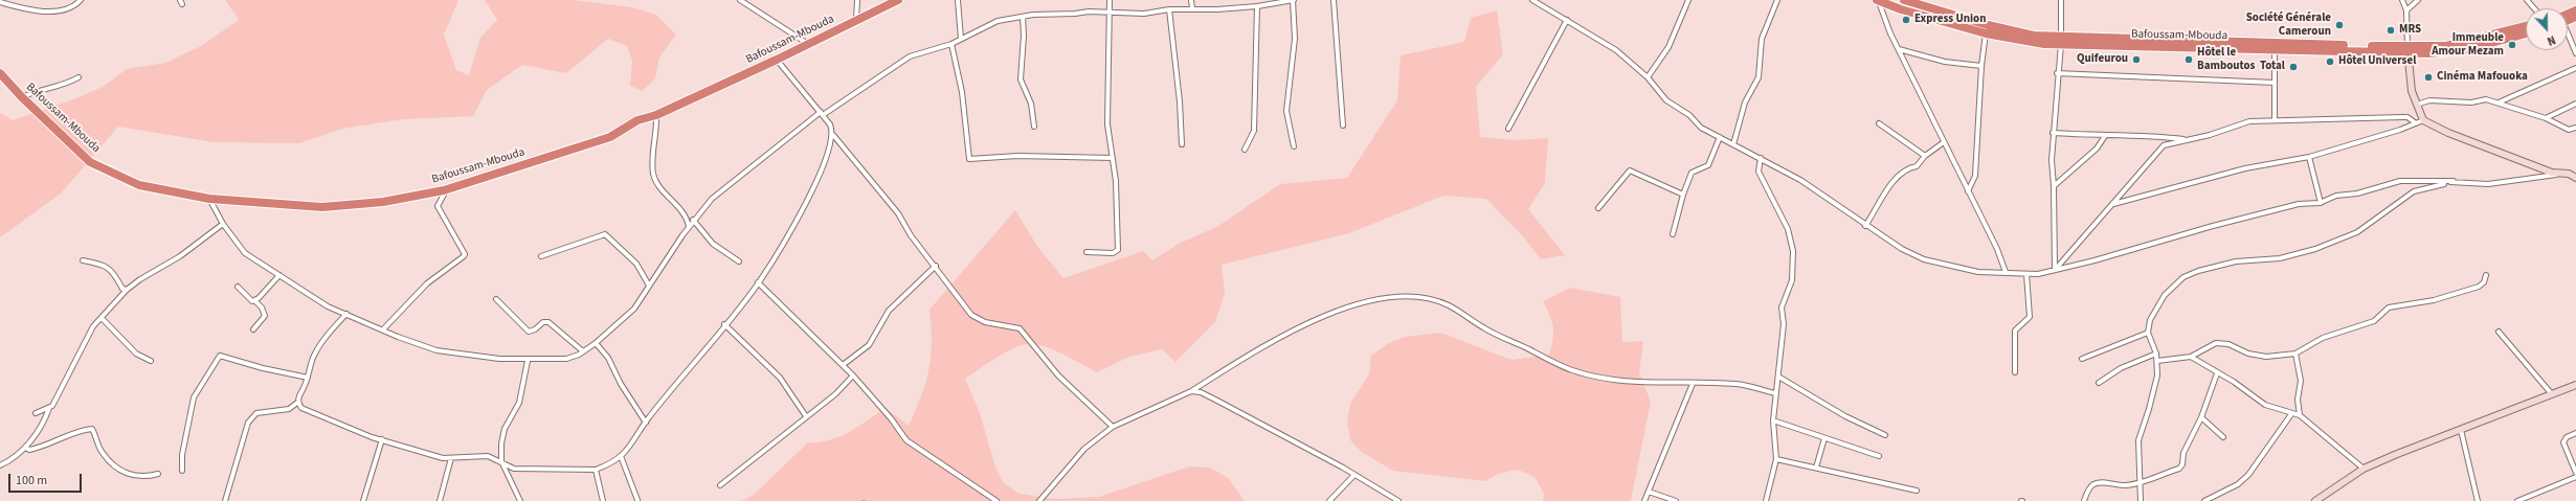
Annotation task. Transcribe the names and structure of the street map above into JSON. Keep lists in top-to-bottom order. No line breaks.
{"streets":{"highway":["Bafoussam-Mbouda"]},"places":["Express Union","Société Générale Cameroun","MRS","Immeuble Amour Mezam","Quifeurou","Hôtel le Bamboutos","Hôtel Universel","Total","Cinéma Mafouoka"],"scale_bar":"100 m","north":"bottom"}
